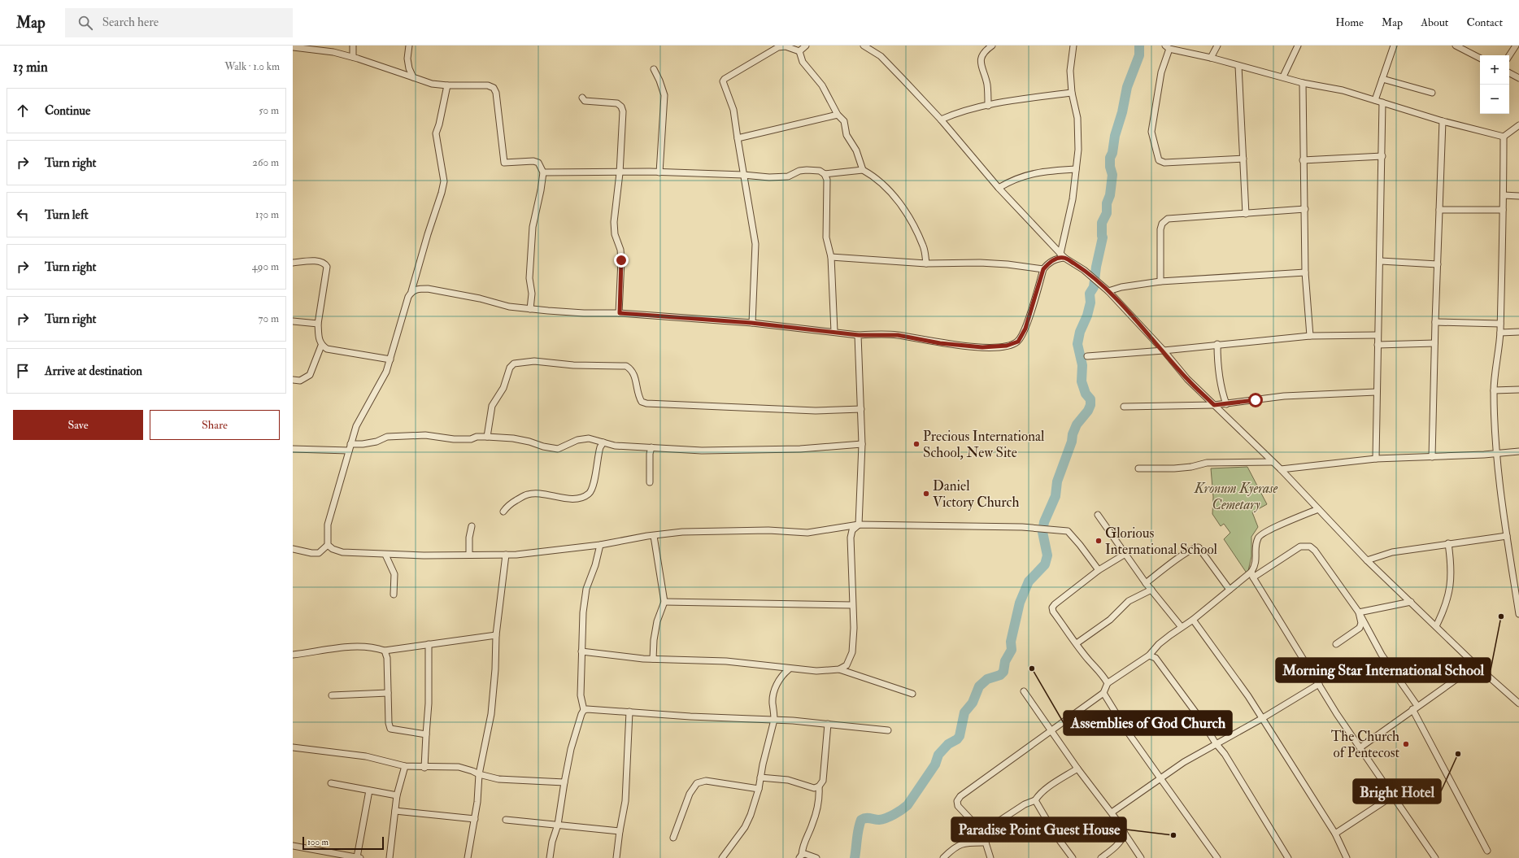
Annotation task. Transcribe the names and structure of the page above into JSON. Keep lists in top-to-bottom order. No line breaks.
{"parks":["Kronum Kyerase Cemetary"],"places":["Precious International School, New Site","Daniel Victory Church","Glorious International School","Morning Star International School","Assemblies of God Church","The Church of Pentecost","Bright Hotel","Paradise Point Guest House"],"scale_bar":"100 m","page":{"header":"Map","search":"Search here","nav":["Home","Map","About","Contact"],"heading":["13 min","Walk · 1.0 km"],"map_buttons":["+","−"],"list":[["Continue","50 m"],["Turn right","260 m"],["Turn left","130 m"],["Turn right","490 m"],["Turn right","70 m"],"Arrive at destination"],"buttons":["Save","Share"],"scale":"100 m"}}
